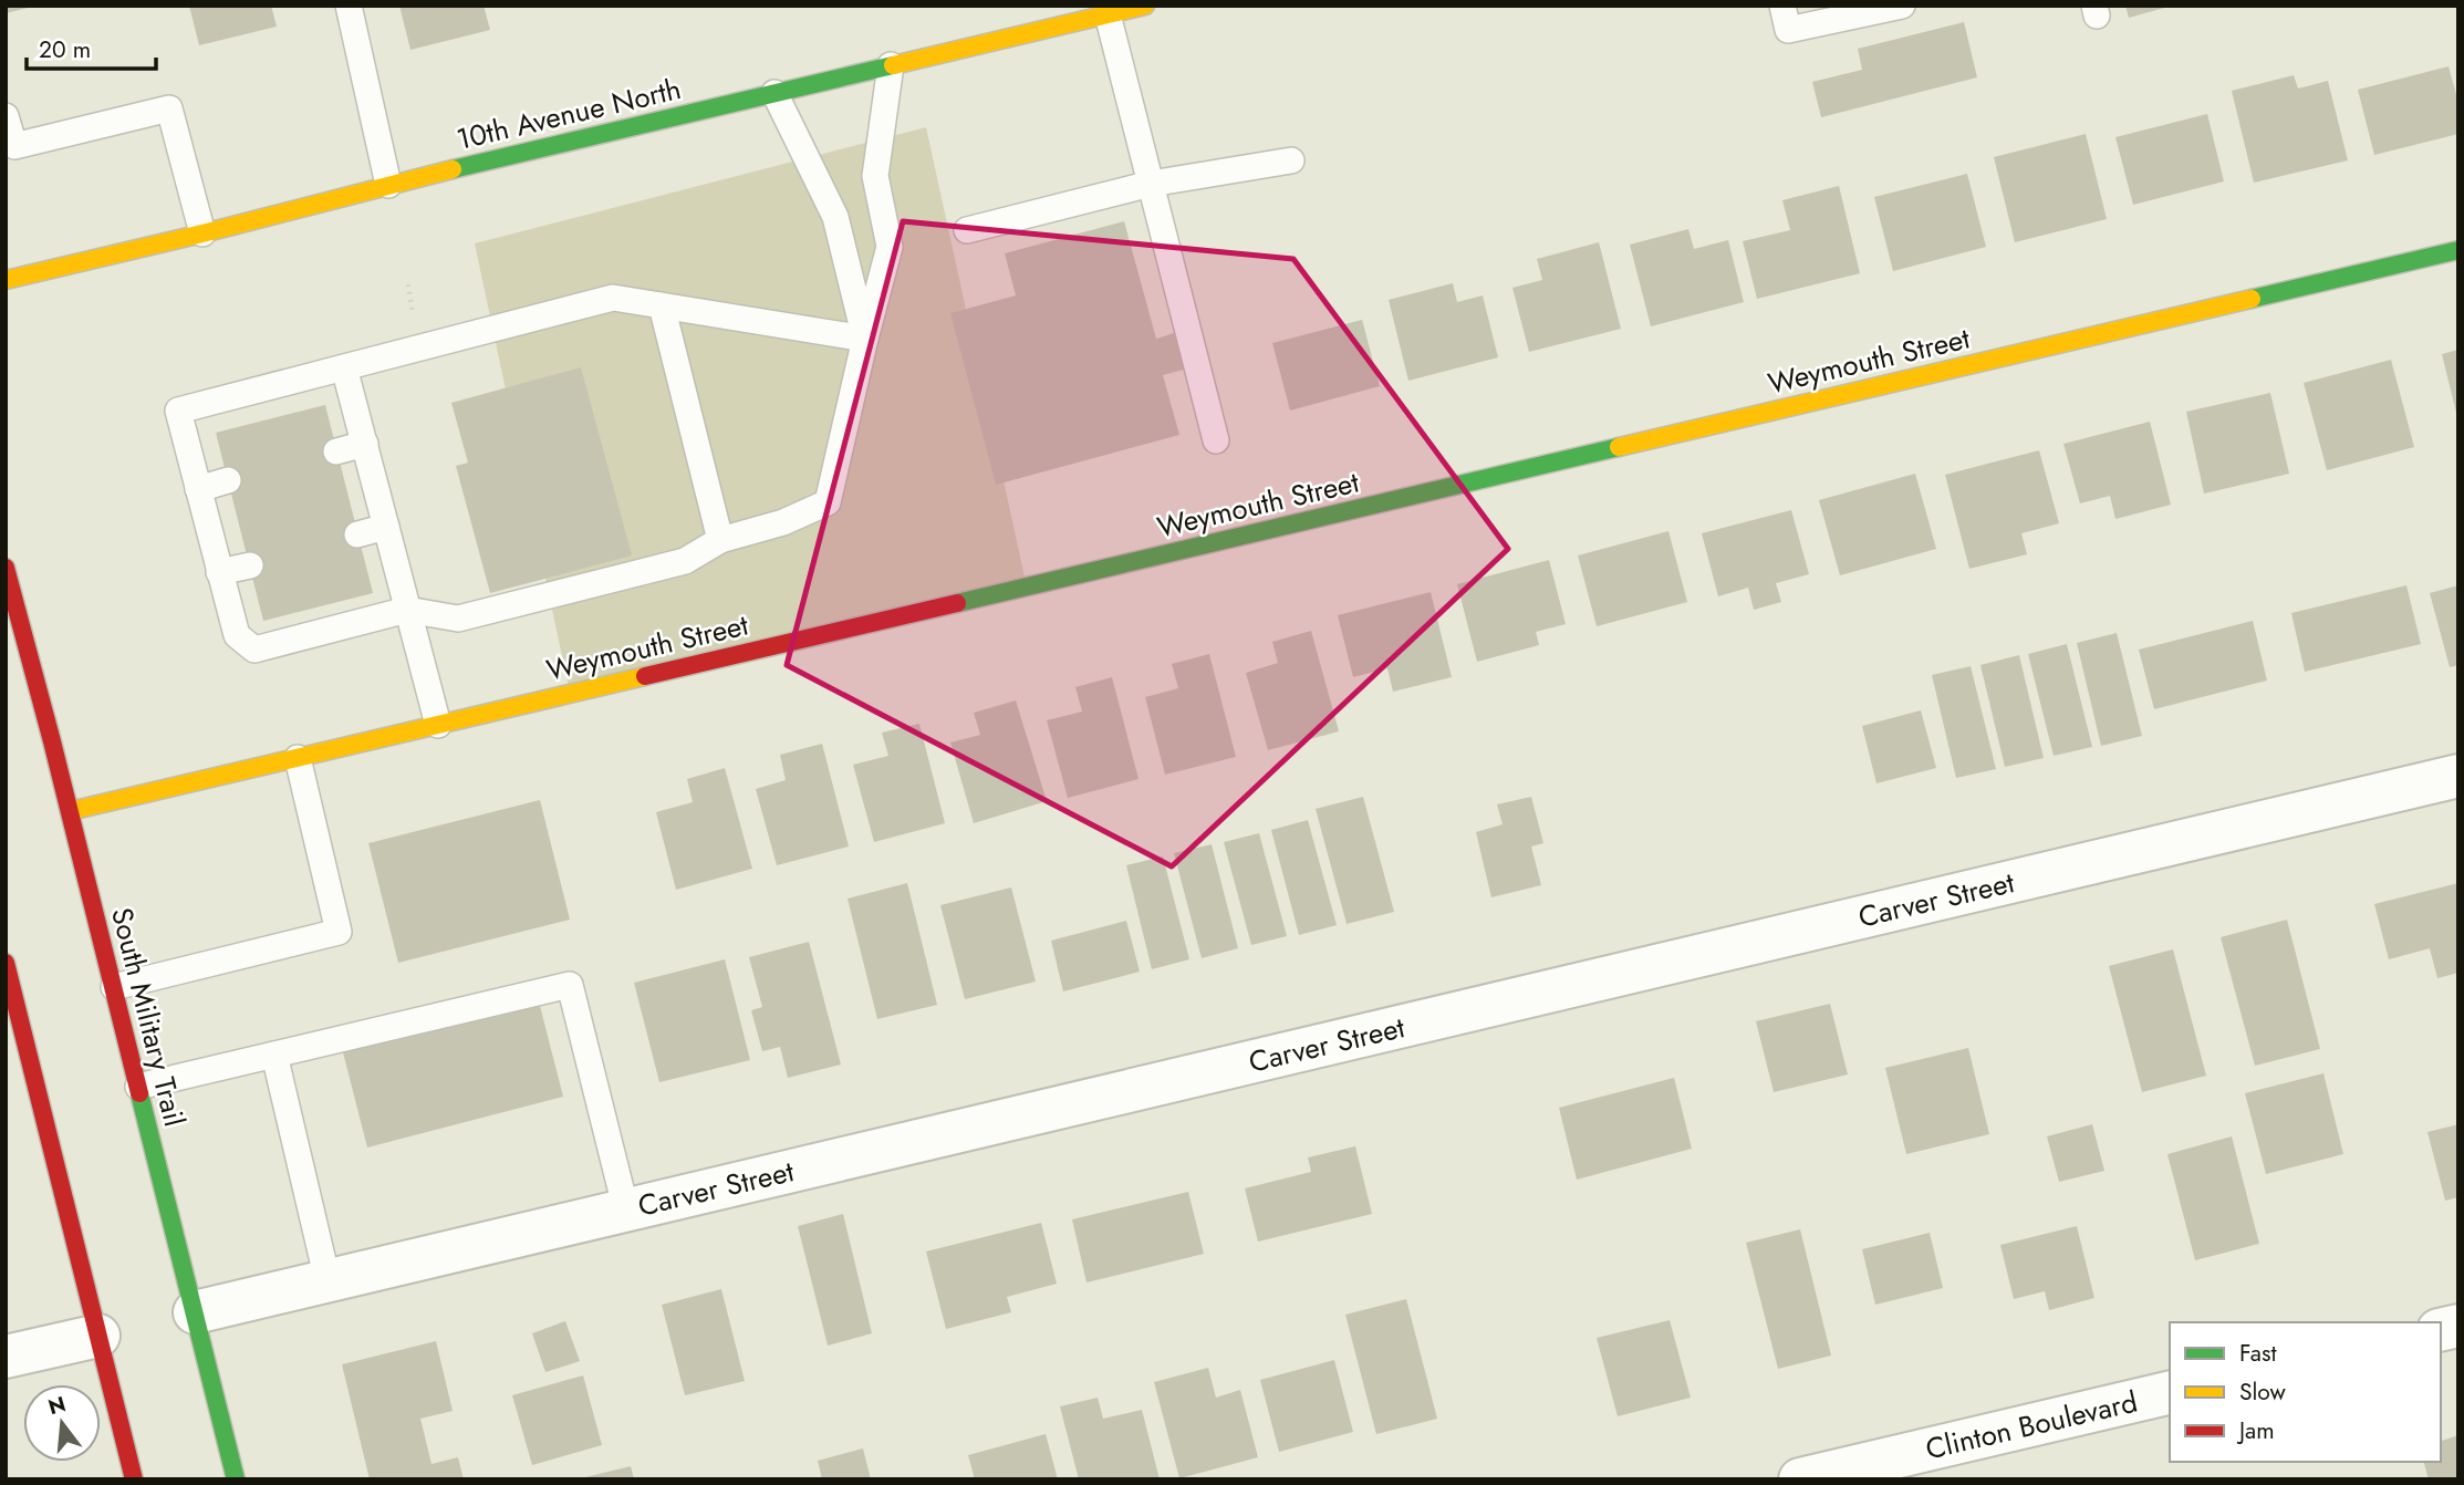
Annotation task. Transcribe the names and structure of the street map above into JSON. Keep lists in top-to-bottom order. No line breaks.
{"streets":{"street":["10th Avenue North","Weymouth Street","Carver Street","South Military Trail","Clinton Boulevard"]},"crossings":[["Weymouth Street","South Military Trail"],["Carver Street","South Military Trail"]],"legend":["Fast","Slow","Jam"],"scale_bar":"20 m","north":"top"}
